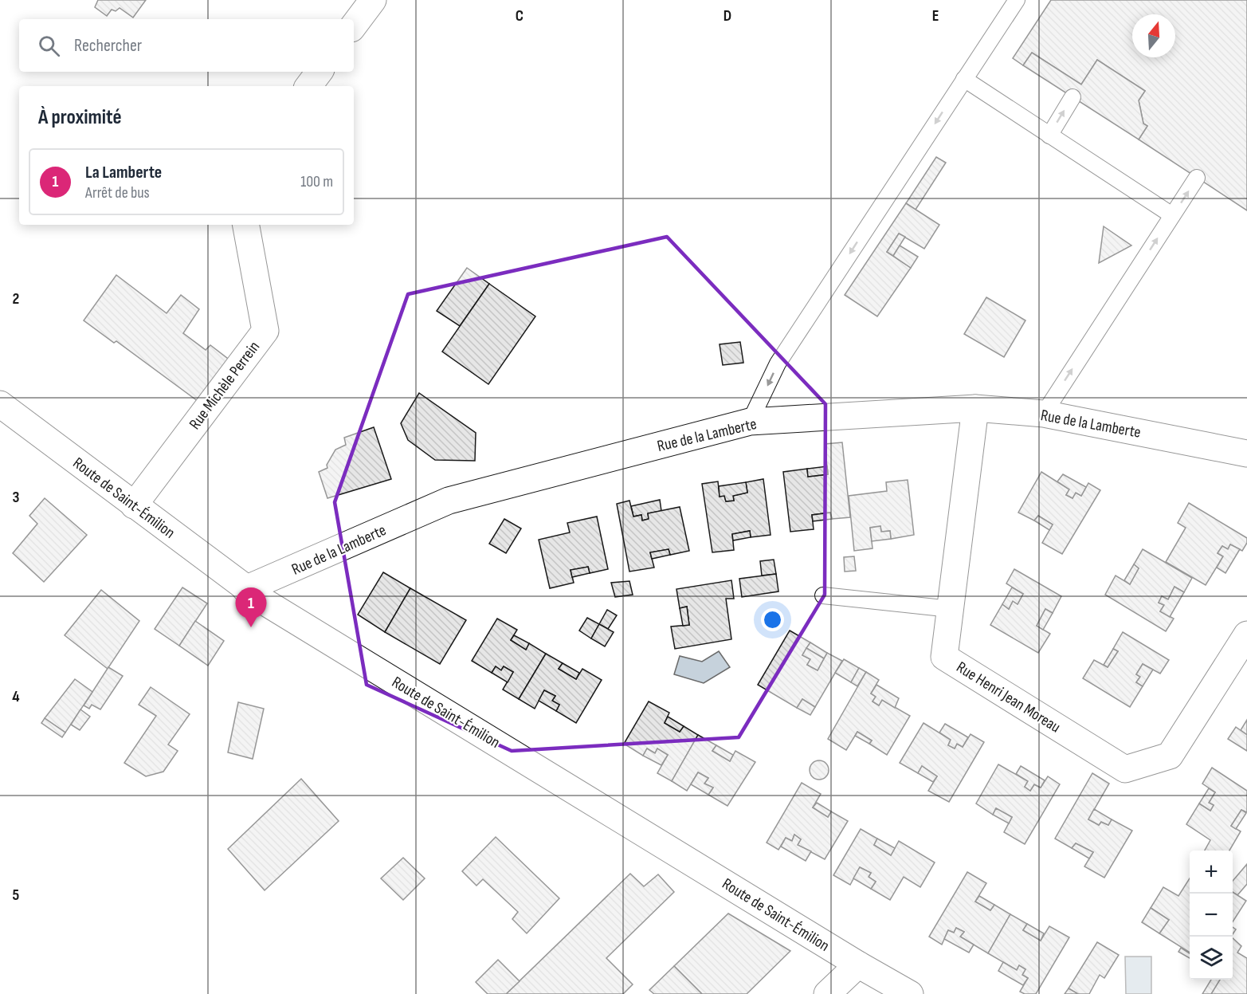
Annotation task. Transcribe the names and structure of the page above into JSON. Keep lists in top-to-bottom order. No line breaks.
{"streets":{"street":["Rue Michèle Perrein","Rue de la Lamberte","Route de Saint-Émilion","Rue Henri Jean Moreau"]},"crossings":[["Rue Michèle Perrein","Route de Saint-Émilion"],["Rue de la Lamberte","Route de Saint-Émilion"],["Rue de la Lamberte","Rue Henri Jean Moreau"]],"north":"top","page":{"search":"Rechercher","heading":"À proximité","list":[{"mark":"1","name":"La Lamberte","note":"Arrêt de bus","value":"100 m"}],"pins":"1","map_buttons":["+","−"]},"grid":{"columns":["C","D","E"],"rows":["2","3","4","5"]}}
